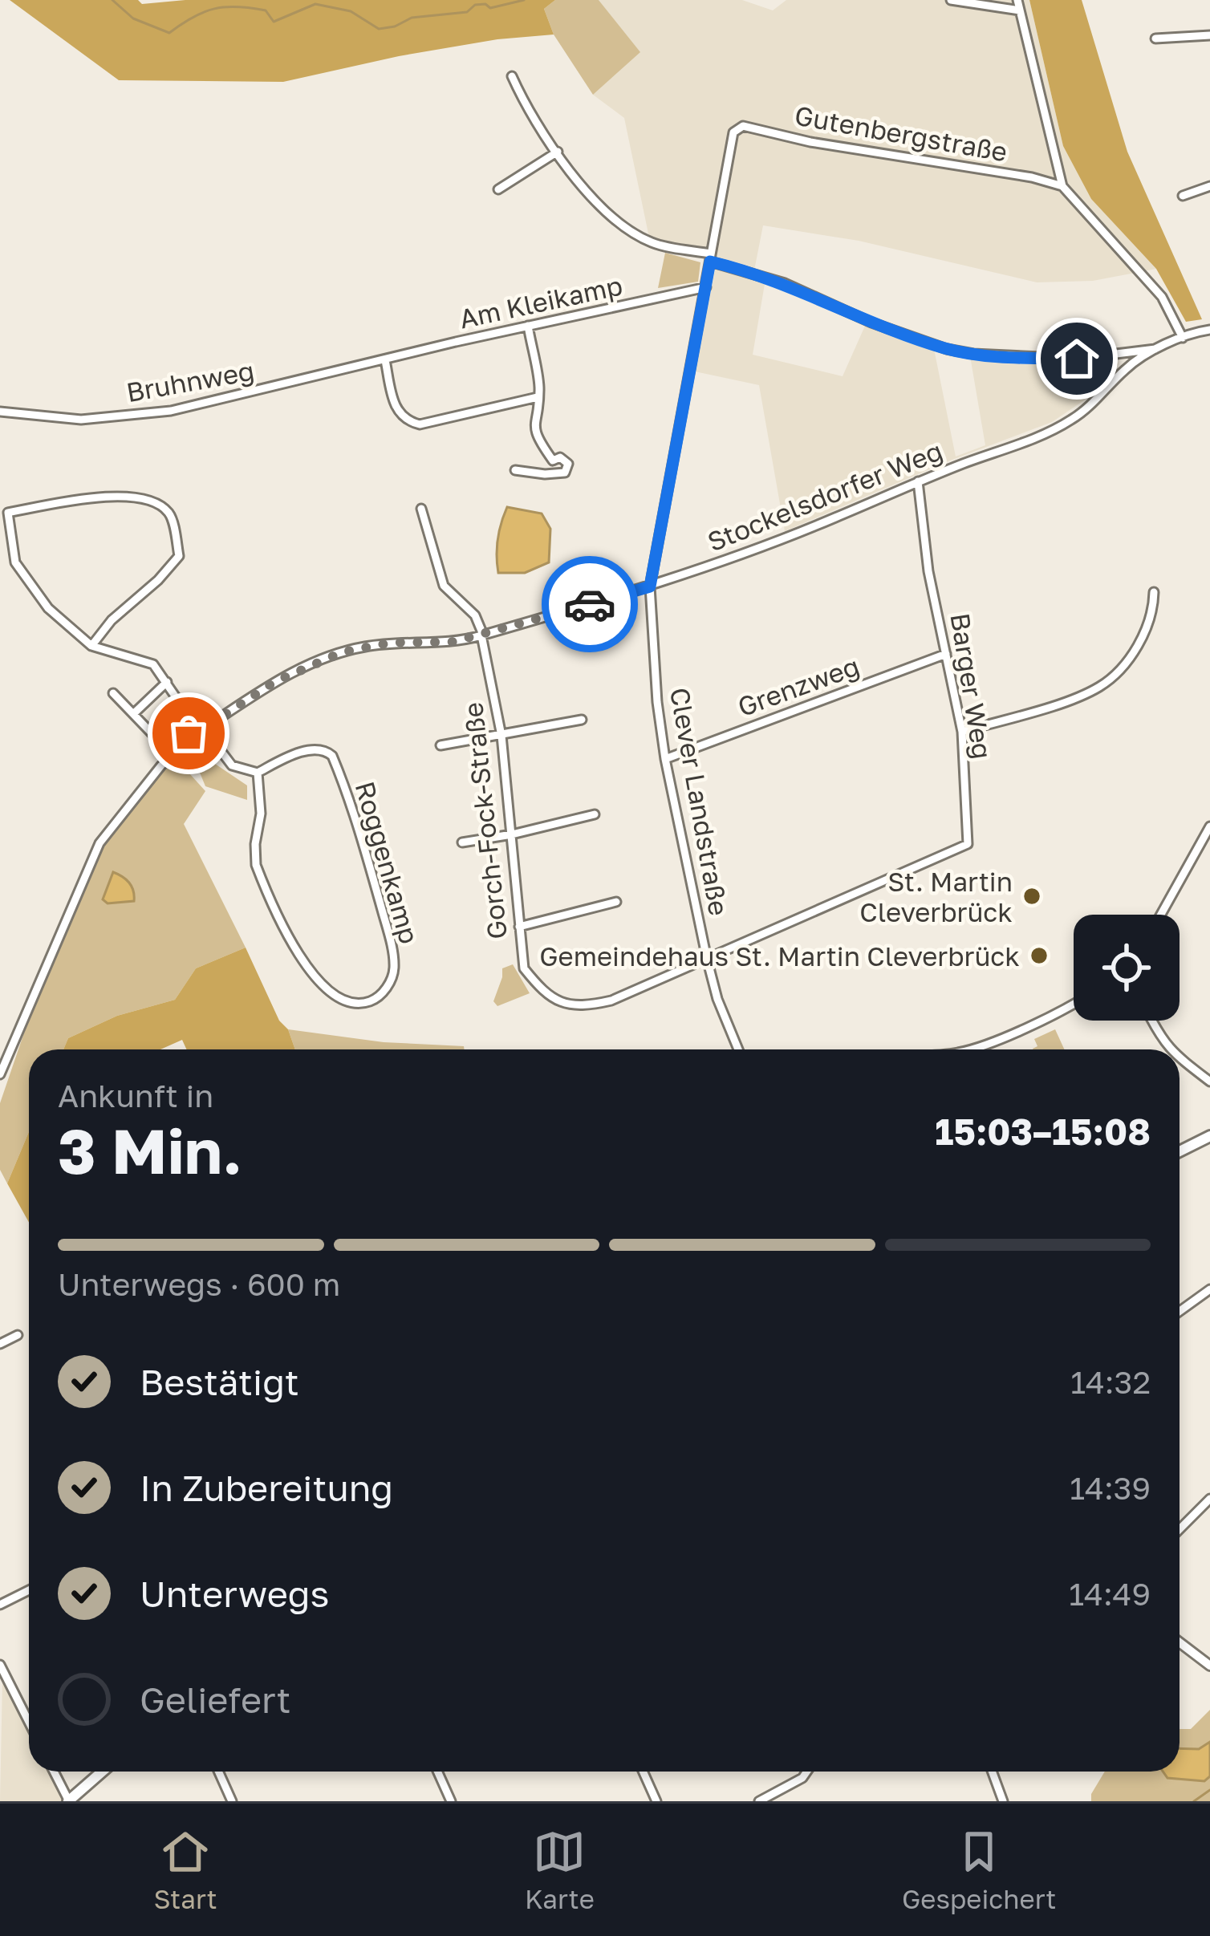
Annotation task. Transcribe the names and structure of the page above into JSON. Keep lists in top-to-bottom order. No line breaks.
{"streets":{"street":["Gutenbergstraße","Am Kleikamp","Bruhnweg","Stockelsdorfer Weg","Grenzweg","Barger Weg","Clever Landstraße","Gorch-Fock-Straße","Roggenkamp"]},"crossings":[["Gutenbergstraße","Clever Landstraße"],["Am Kleikamp","Bruhnweg"],["Am Kleikamp","Clever Landstraße"],["Stockelsdorfer Weg","Barger Weg"],["Stockelsdorfer Weg","Clever Landstraße"],["Stockelsdorfer Weg","Gorch-Fock-Straße"],["Grenzweg","Barger Weg"],["Grenzweg","Clever Landstraße"],["Barger Weg","Clever Landstraße"],["Barger Weg","Gorch-Fock-Straße"],["Clever Landstraße","Gorch-Fock-Straße"]],"places":["St. Martin Cleverbrück","Gemeindehaus St. Martin Cleverbrück"],"page":{"heading":["3 Min.","Ankunft in","15:03–15:08"],"bar":"Unterwegs · 600 m","list":[["Bestätigt","14:32"],["In Zubereitung","14:39"],["Unterwegs","14:49"],"Geliefert"],"tabs":["Start","Karte","Gespeichert"]}}
